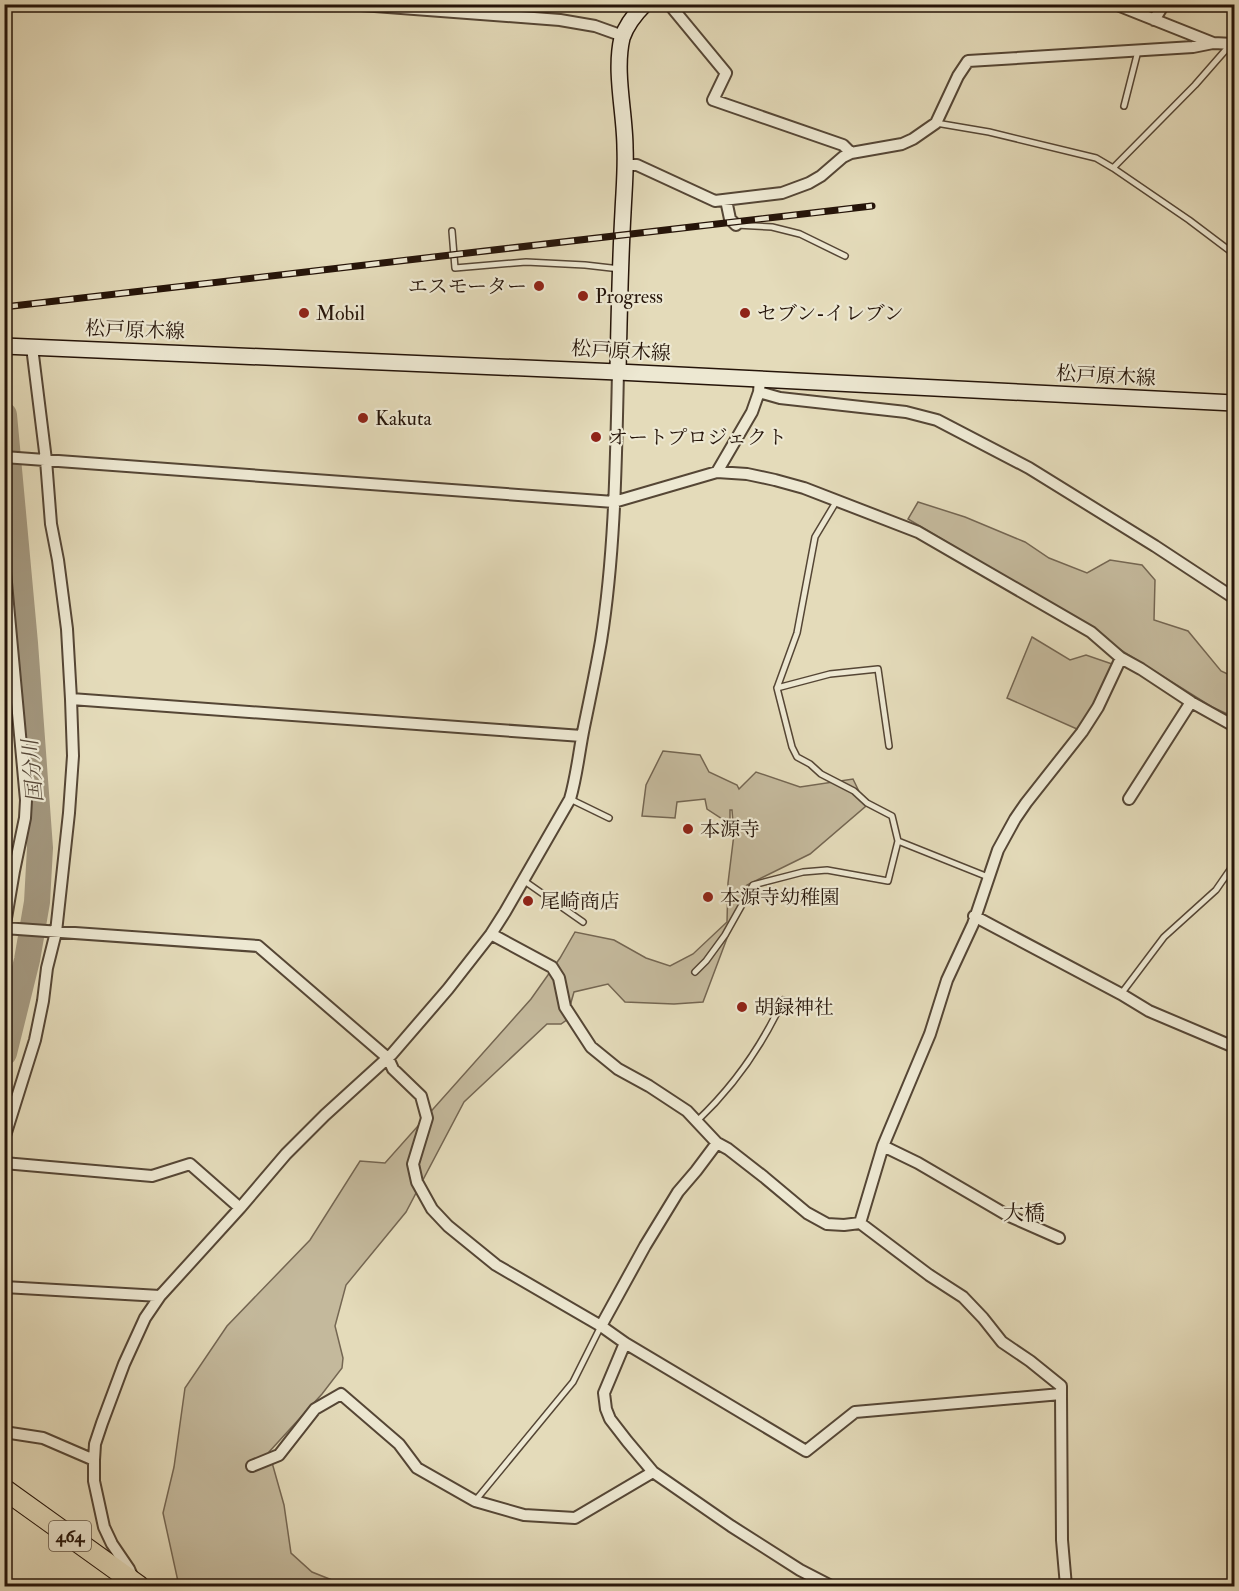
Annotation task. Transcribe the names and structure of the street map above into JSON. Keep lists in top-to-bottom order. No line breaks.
{"streets":{"highway":["464"],"main road":["松戸原木線"]},"districts":["大橋"],"water":["国分川"],"places":["エスモーター","Progress","Mobil","セブン-イレブン","Kakuta","オートプロジェクト","本源寺","本源寺幼稚園","尾崎商店","胡録神社"]}
